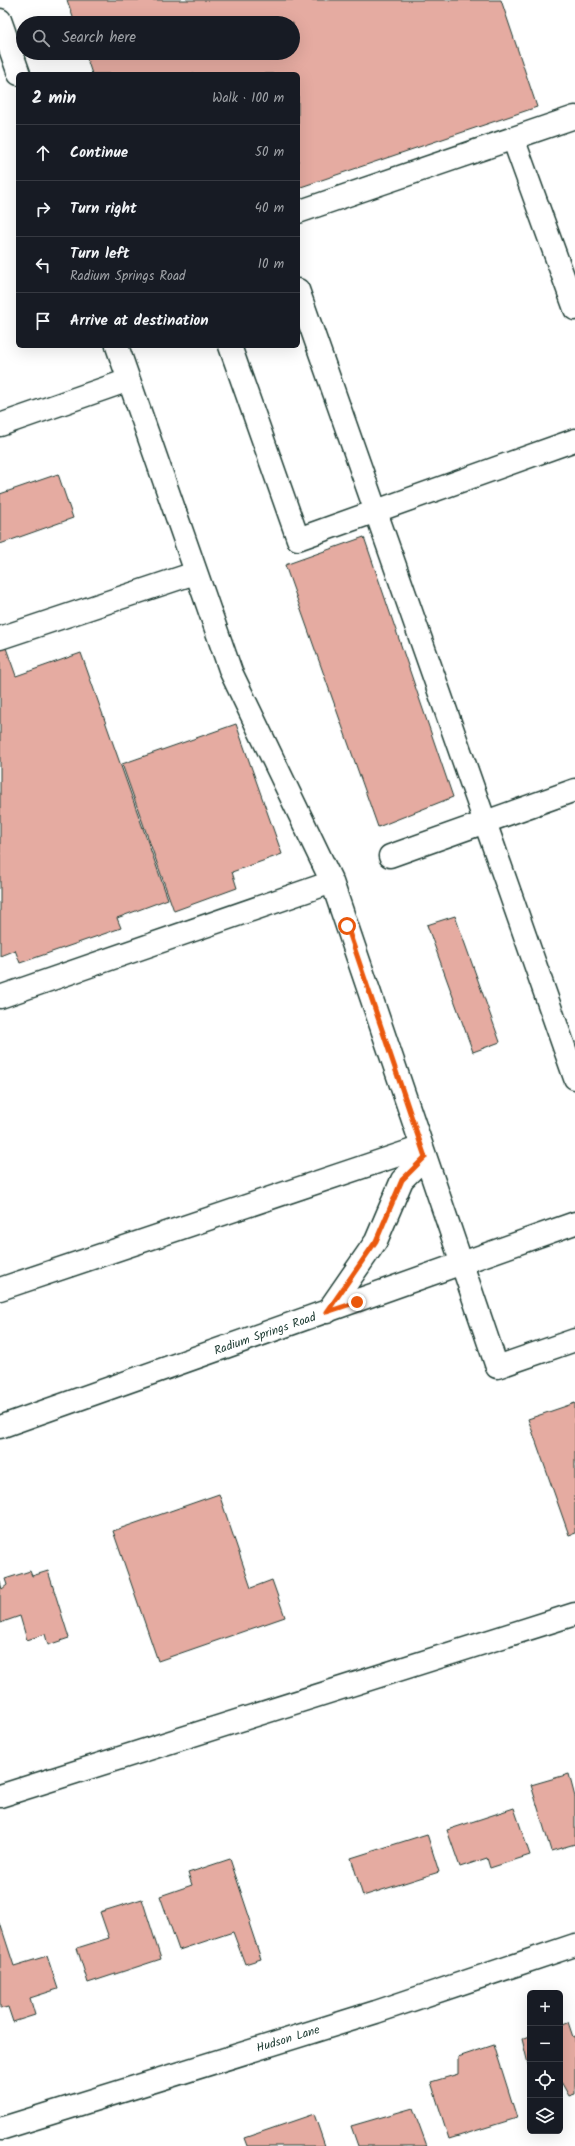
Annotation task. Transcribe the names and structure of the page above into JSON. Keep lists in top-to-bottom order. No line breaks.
{"streets":{"main road":["Radium Springs Road","Hudson Lane"]},"page":{"search":"Search here","heading":["2 min","Walk · 100 m"],"list":[["Continue","50 m"],["Turn right","40 m"],["Turn left","Radium Springs Road","10 m"],"Arrive at destination"],"map_buttons":["+","−"]}}
